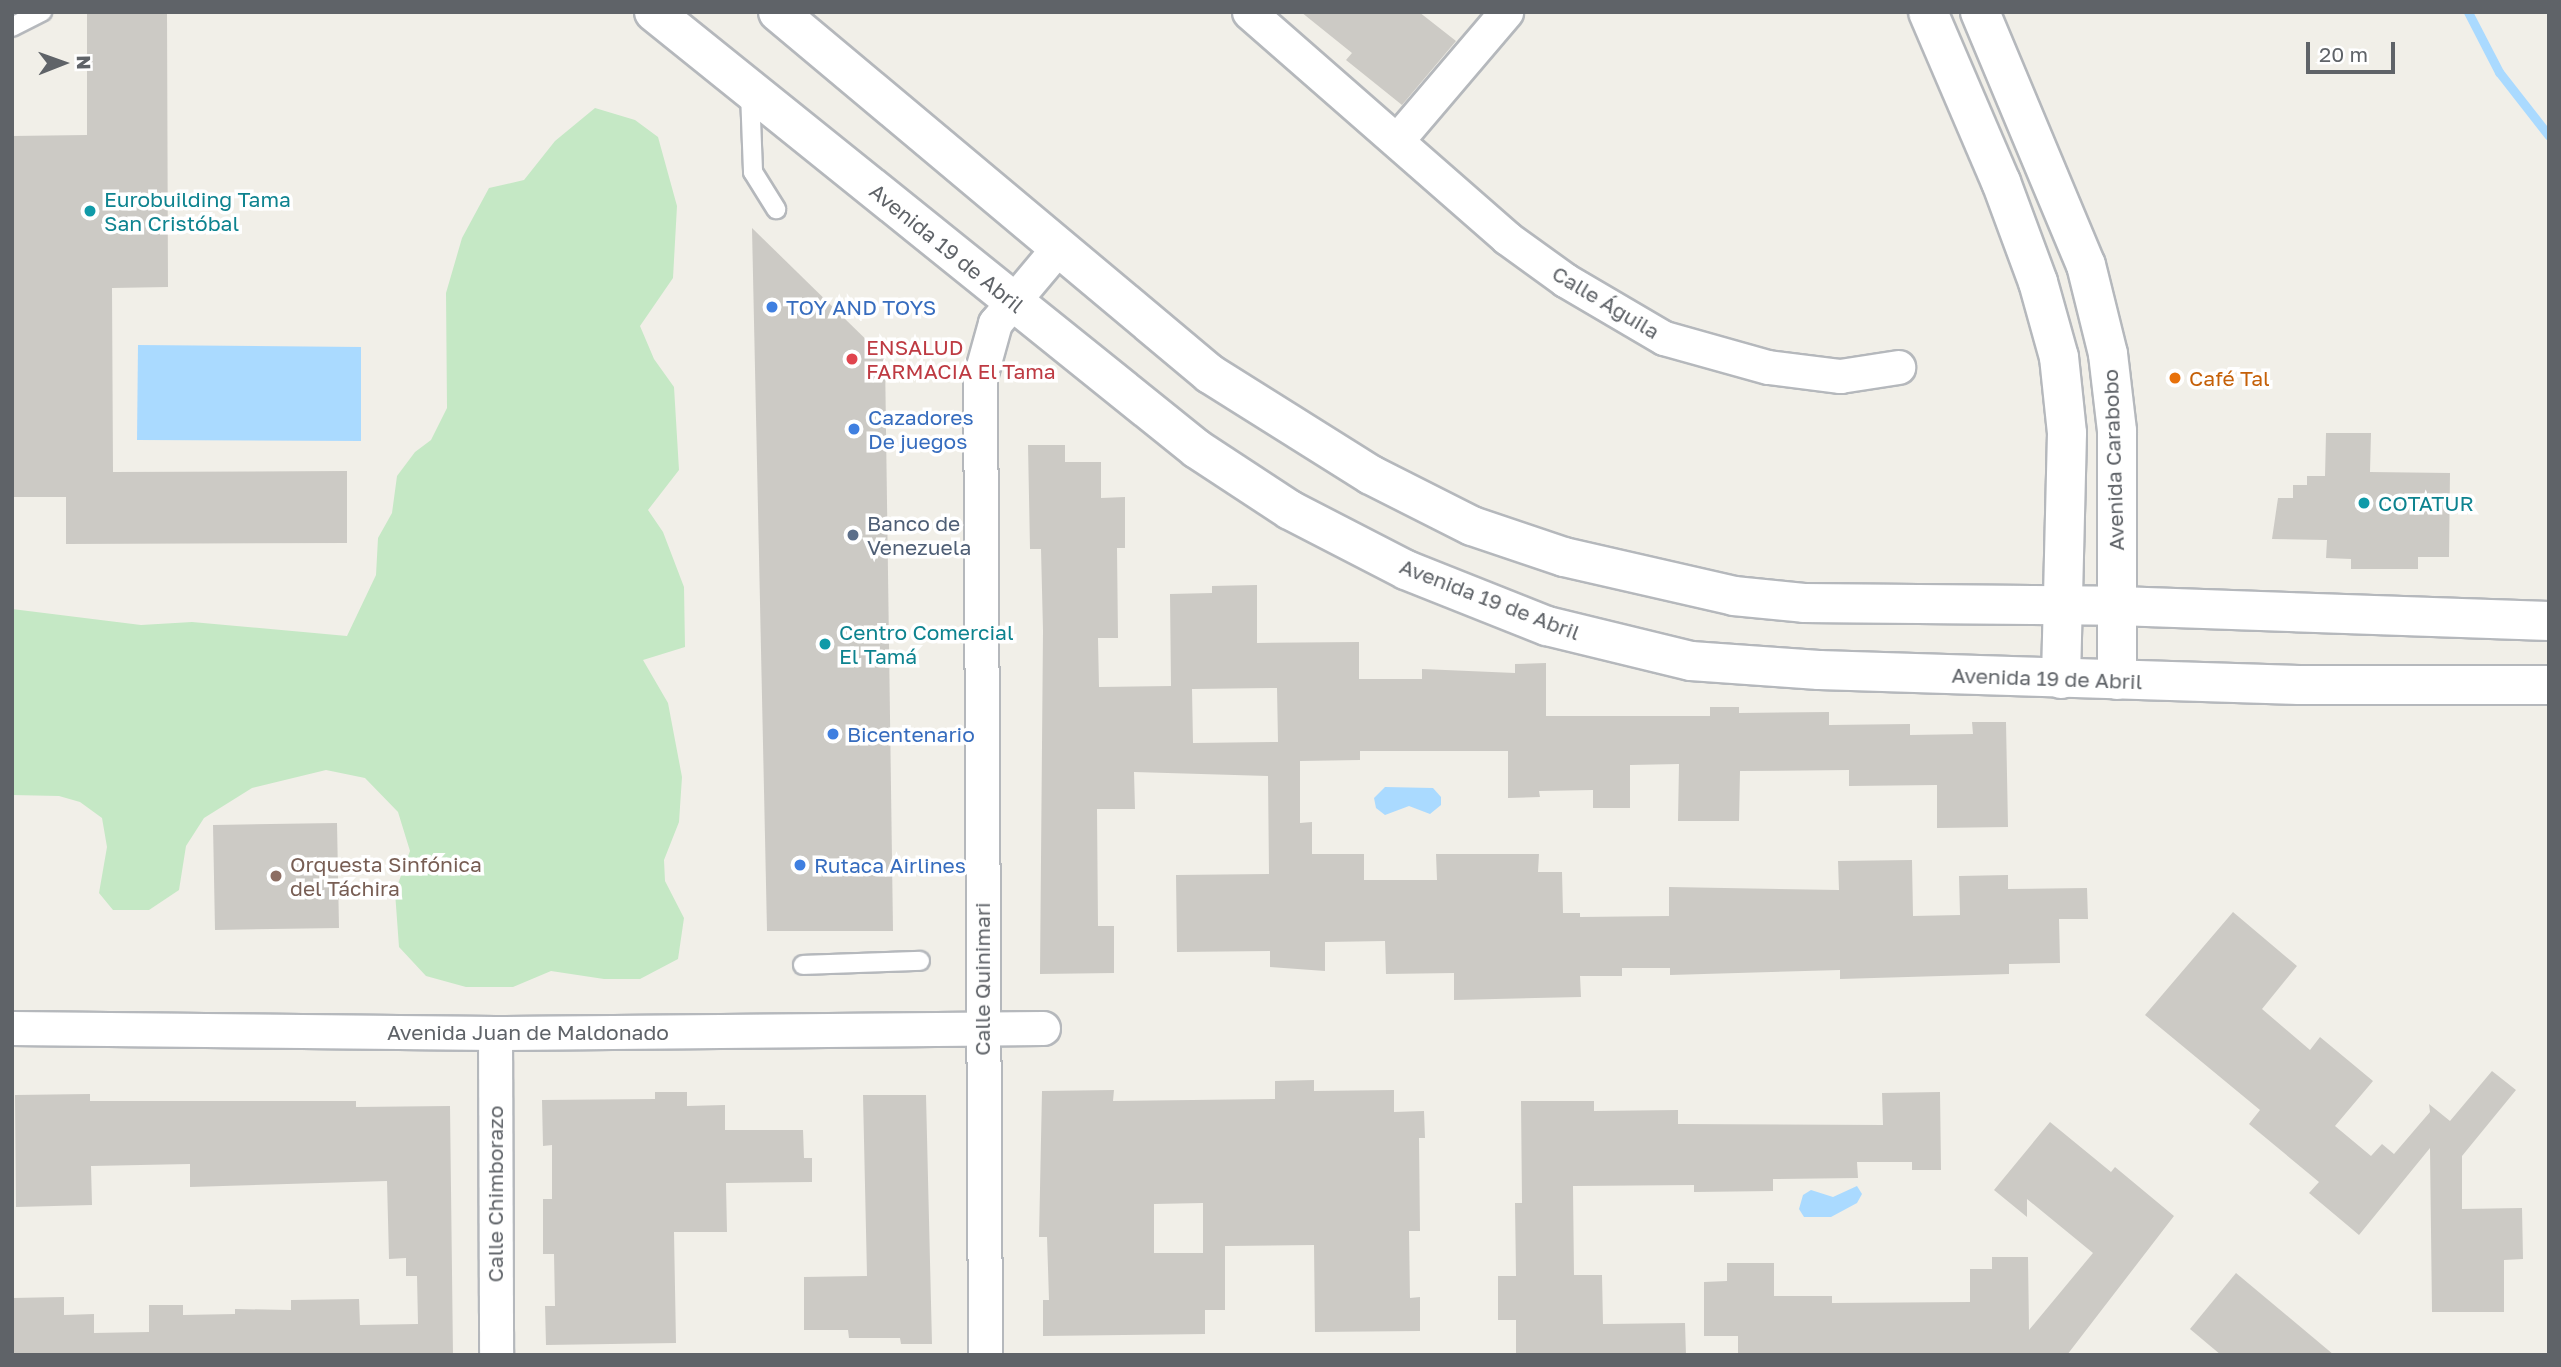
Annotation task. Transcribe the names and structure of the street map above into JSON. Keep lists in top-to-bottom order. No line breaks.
{"streets":{"main road":["Avenida 19 de Abril","Avenida Carabobo"],"street":["Calle Águila","Calle Quinimari","Avenida Juan de Maldonado","Calle Chimborazo"]},"crossings":[["Avenida 19 de Abril","Avenida Carabobo"],["Avenida 19 de Abril","Calle Quinimari"],["Calle Quinimari","Avenida Juan de Maldonado"],["Avenida Juan de Maldonado","Calle Chimborazo"]],"places":["Eurobuilding Tama San Cristóbal","TOY AND TOYS","ENSALUD FARMACIA El Tama","Café Tal","Cazadores De juegos","COTATUR","Banco de Venezuela","Centro Comercial El Tamá","Bicentenario","Rutaca Airlines","Orquesta Sinfónica del Táchira"],"scale_bar":"20 m","north":"right"}
